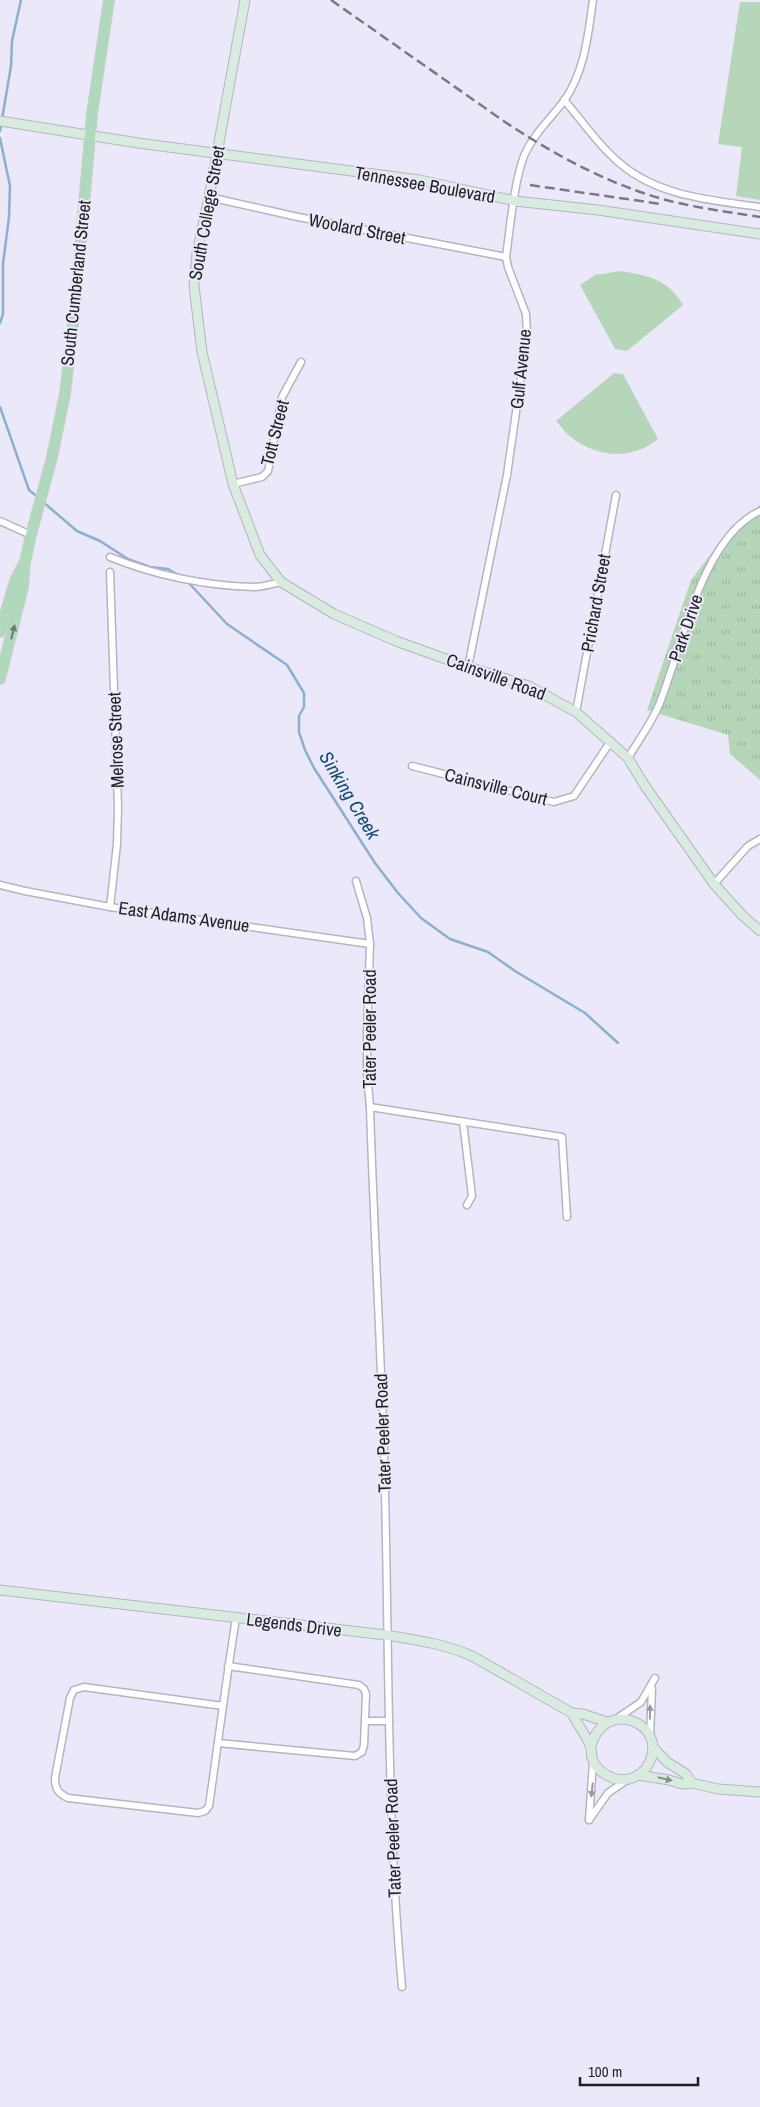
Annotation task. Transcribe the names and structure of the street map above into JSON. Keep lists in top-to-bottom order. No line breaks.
{"streets":{"main road":["South Cumberland Street"],"street":["Tennessee Boulevard","South College Street","Woolard Street","Gulf Avenue","Tott Street","Prichard Street","Park Drive","Cainsville Road","Melrose Street","Cainsville Court","East Adams Avenue","Tater Peeler Road","Legends Drive"]},"crossings":[["Tennessee Boulevard","South College Street"],["Tennessee Boulevard","South Cumberland Street"],["Tennessee Boulevard","Gulf Avenue"],["South College Street","Woolard Street"],["South College Street","Tott Street"],["South College Street","Cainsville Road"],["Woolard Street","Gulf Avenue"],["Gulf Avenue","Cainsville Road"],["Tott Street","Cainsville Road"],["Prichard Street","Cainsville Road"],["Park Drive","Cainsville Road"],["Cainsville Road","Cainsville Court"],["Melrose Street","East Adams Avenue"],["East Adams Avenue","Tater Peeler Road"],["Tater Peeler Road","Legends Drive"]],"water":["Sinking Creek"],"scale_bar":"100 m"}
